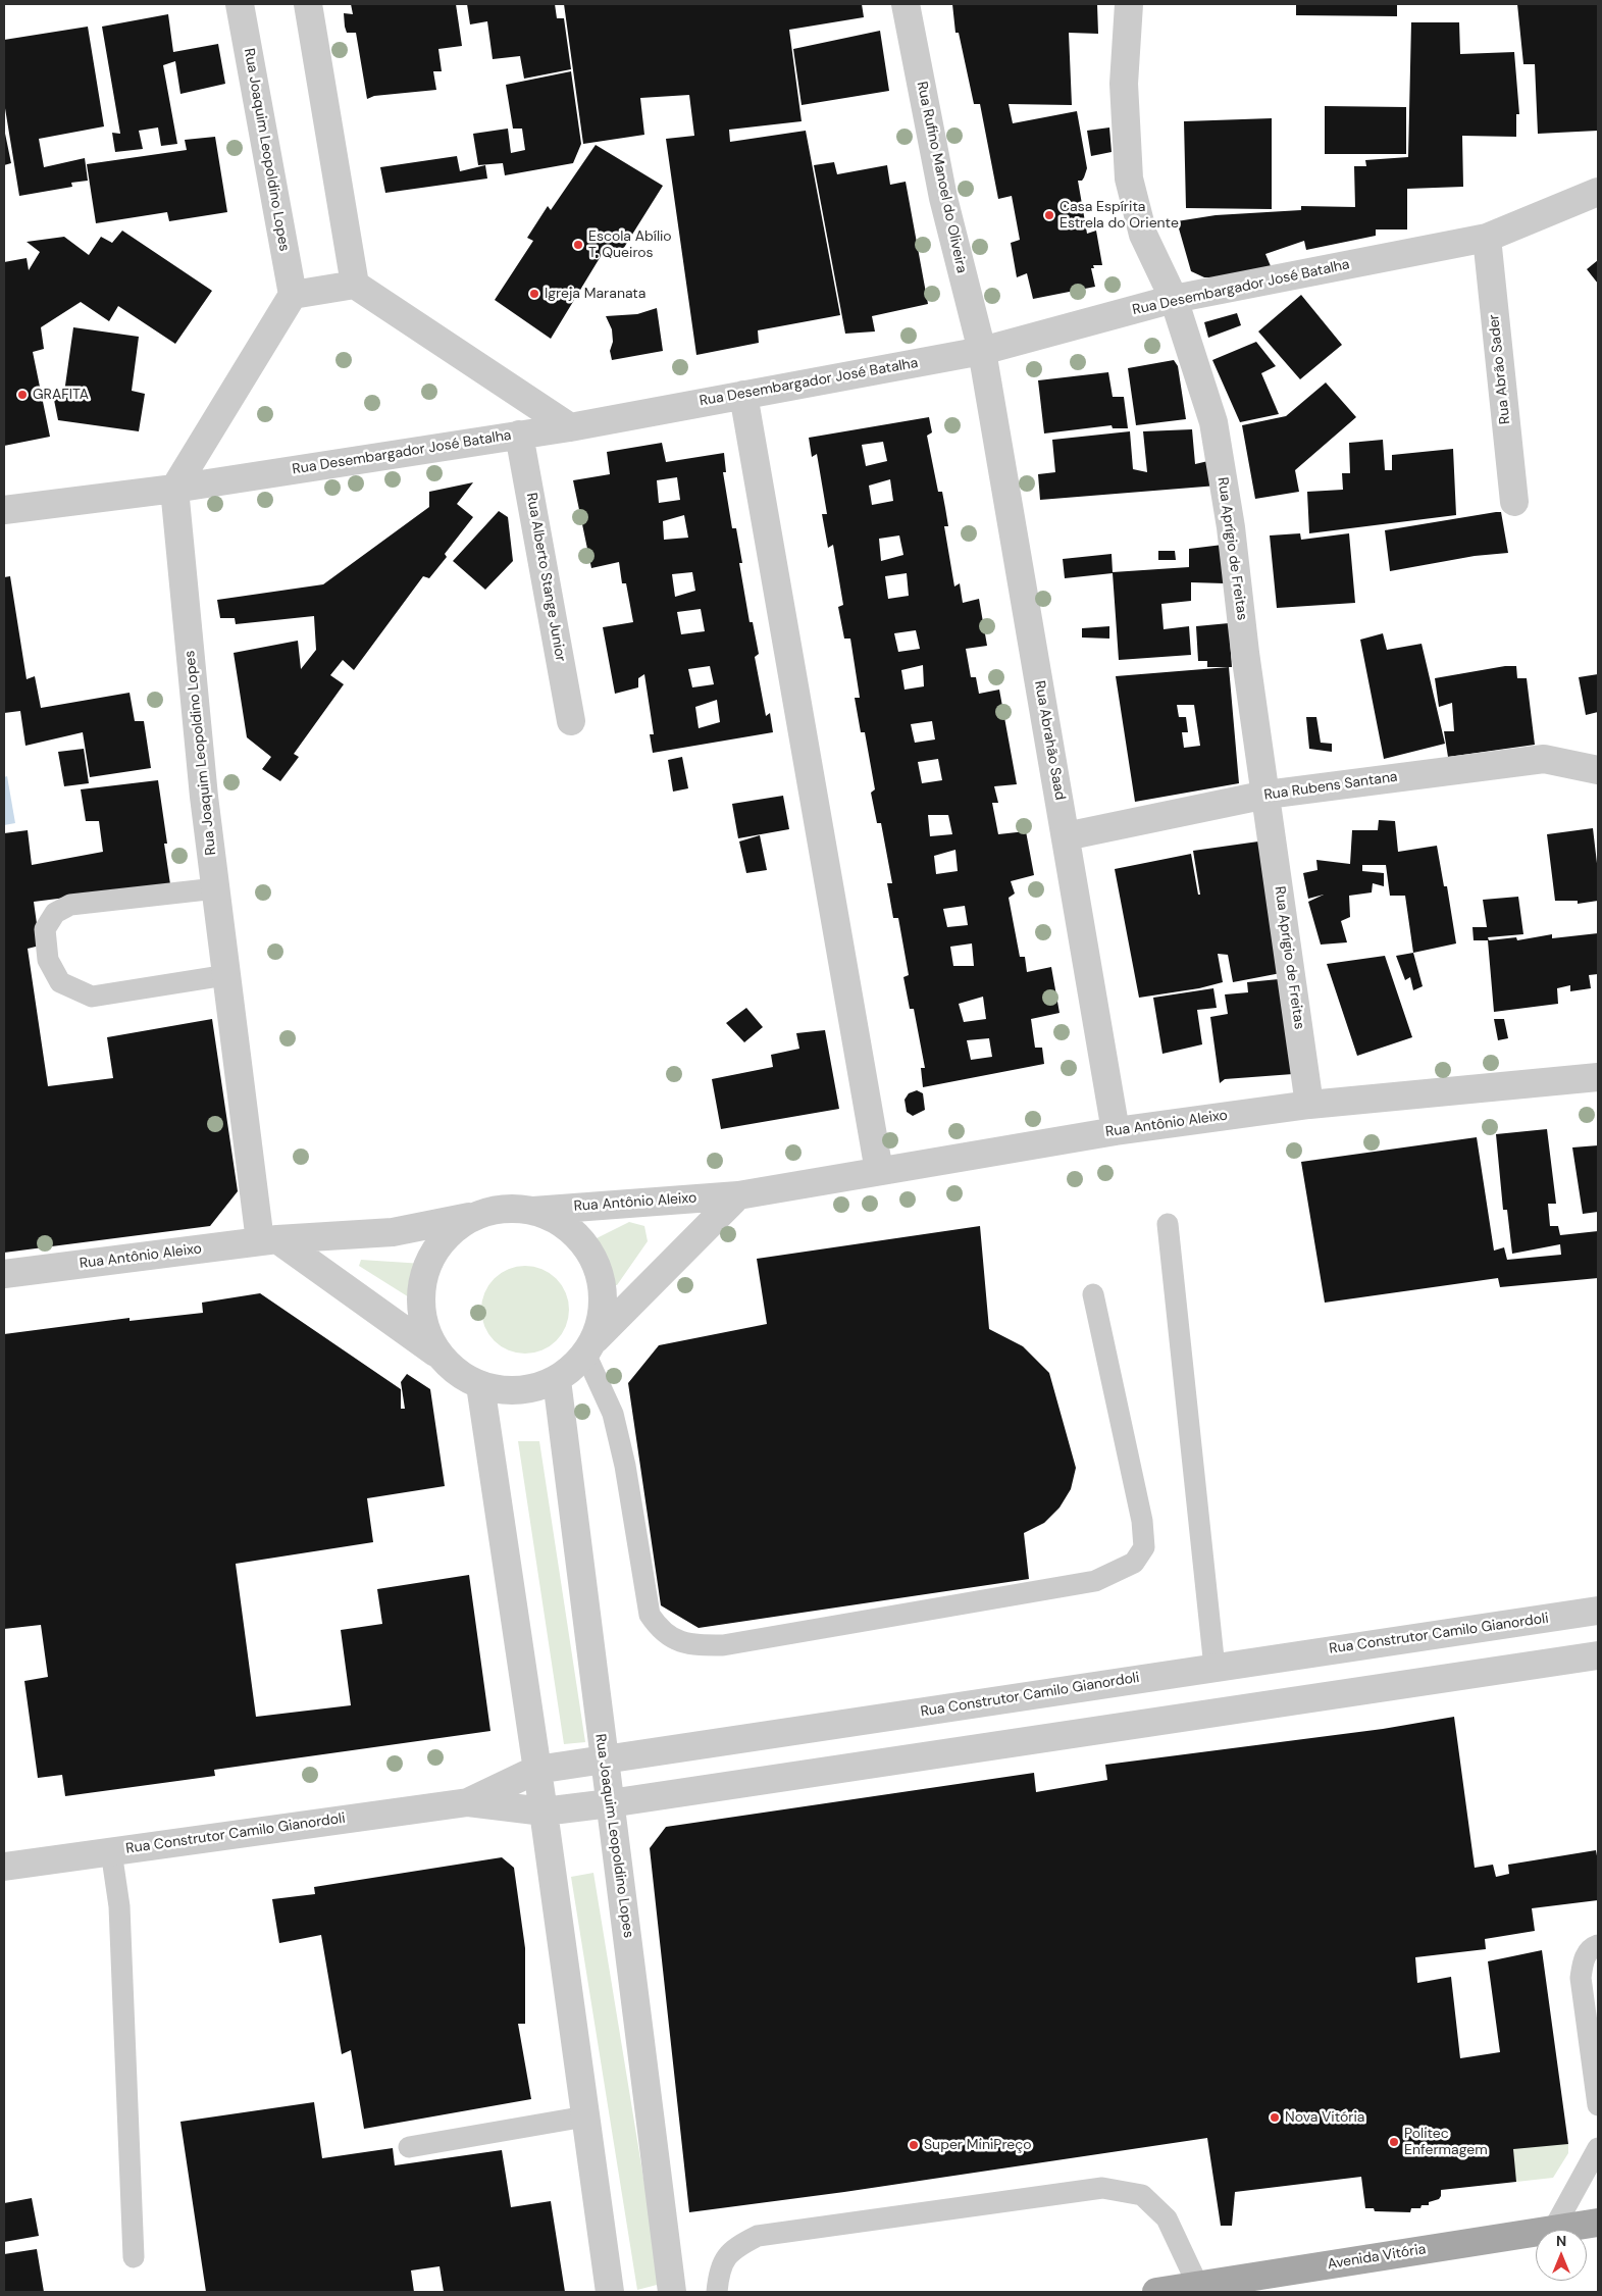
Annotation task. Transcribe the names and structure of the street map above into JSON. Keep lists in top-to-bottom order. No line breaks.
{"streets":{"main road":["Avenida Vitória"],"street":["Rua Joaquim Leopoldino Lopes","Rua Rufino Manoel do Oliveira","Rua Desembargador José Batalha","Rua Abrão Sader","Rua Aprígio de Freitas","Rua Alberto Stange Junior","Rua Abrahão Saad","Rua Rubens Santana","Rua Antônio Aleixo","Rua Construtor Camilo Gianordoli"]},"crossings":[["Rua Joaquim Leopoldino Lopes","Rua Desembargador José Batalha"],["Rua Joaquim Leopoldino Lopes","Rua Antônio Aleixo"],["Rua Joaquim Leopoldino Lopes","Rua Construtor Camilo Gianordoli"],["Rua Rufino Manoel do Oliveira","Rua Desembargador José Batalha"],["Rua Rufino Manoel do Oliveira","Rua Abrahão Saad"],["Rua Desembargador José Batalha","Rua Abrão Sader"],["Rua Desembargador José Batalha","Rua Aprígio de Freitas"],["Rua Desembargador José Batalha","Rua Alberto Stange Junior"],["Rua Desembargador José Batalha","Rua Abrahão Saad"],["Rua Aprígio de Freitas","Rua Rubens Santana"],["Rua Aprígio de Freitas","Rua Antônio Aleixo"],["Rua Abrahão Saad","Rua Rubens Santana"],["Rua Abrahão Saad","Rua Antônio Aleixo"]],"places":["Casa Espírita Estrela do Oriente","Escola Abílio T. Queiros","Igreja Maranata","GRAFITA","Nova Vitória","Politec Enfermagem","Super MiniPreço"],"north":"top"}
